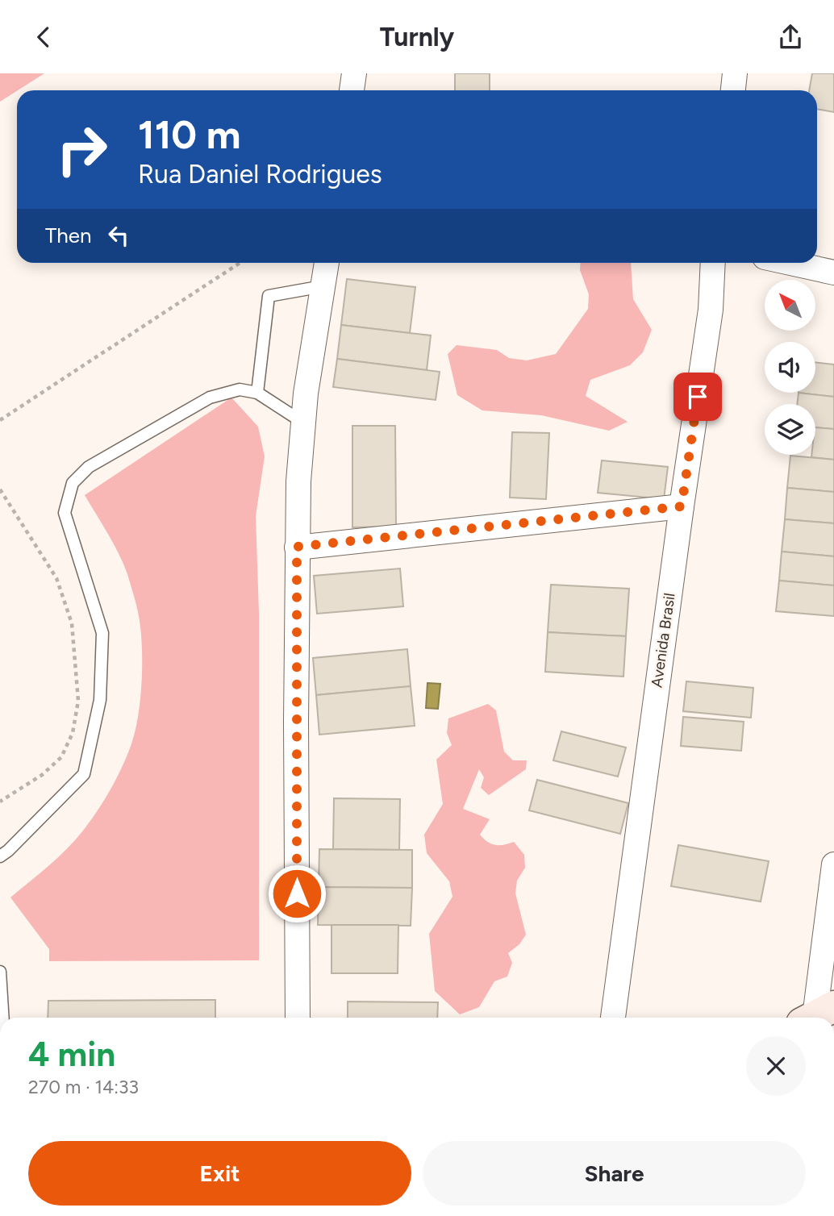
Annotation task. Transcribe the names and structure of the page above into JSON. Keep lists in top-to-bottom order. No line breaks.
{"streets":{"street":["Avenida Brasil"]},"north":"top left","page":{"header":"Turnly","turn":["110 m","Rua Daniel Rodrigues"],"then":"Then","heading":["4 min","270 m · 14:33"],"buttons":["Exit","Share"]}}
